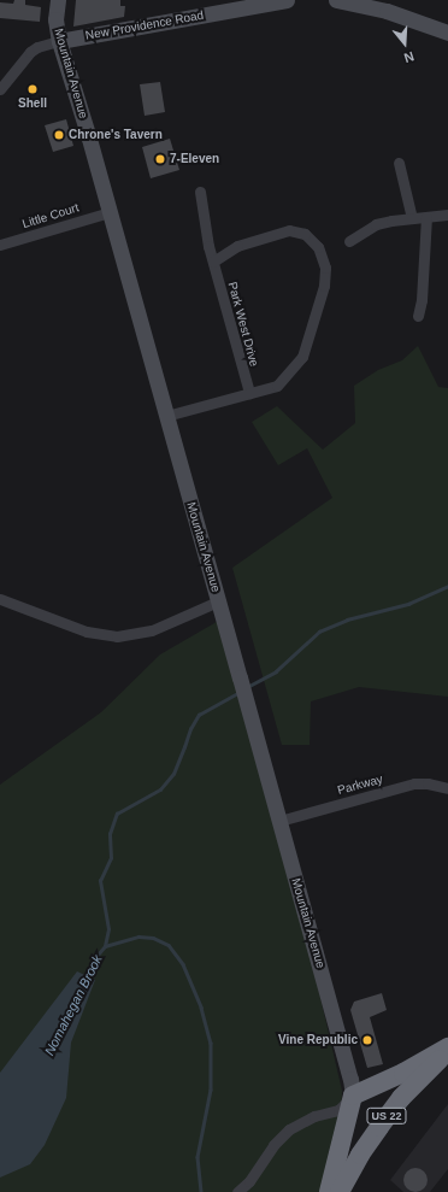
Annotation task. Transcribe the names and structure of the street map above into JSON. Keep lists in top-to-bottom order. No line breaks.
{"streets":{"highway":["US 22"],"street":["New Providence Road","Mountain Avenue","Little Court","Park West Drive","Parkway"]},"crossings":[["New Providence Road","Mountain Avenue"],["Mountain Avenue","Little Court"],["Mountain Avenue","Parkway"]],"water":["Nomahegan Brook"],"places":["Shell","Chrone's Tavern","7-Eleven","Vine Republic"],"north":"bottom"}
